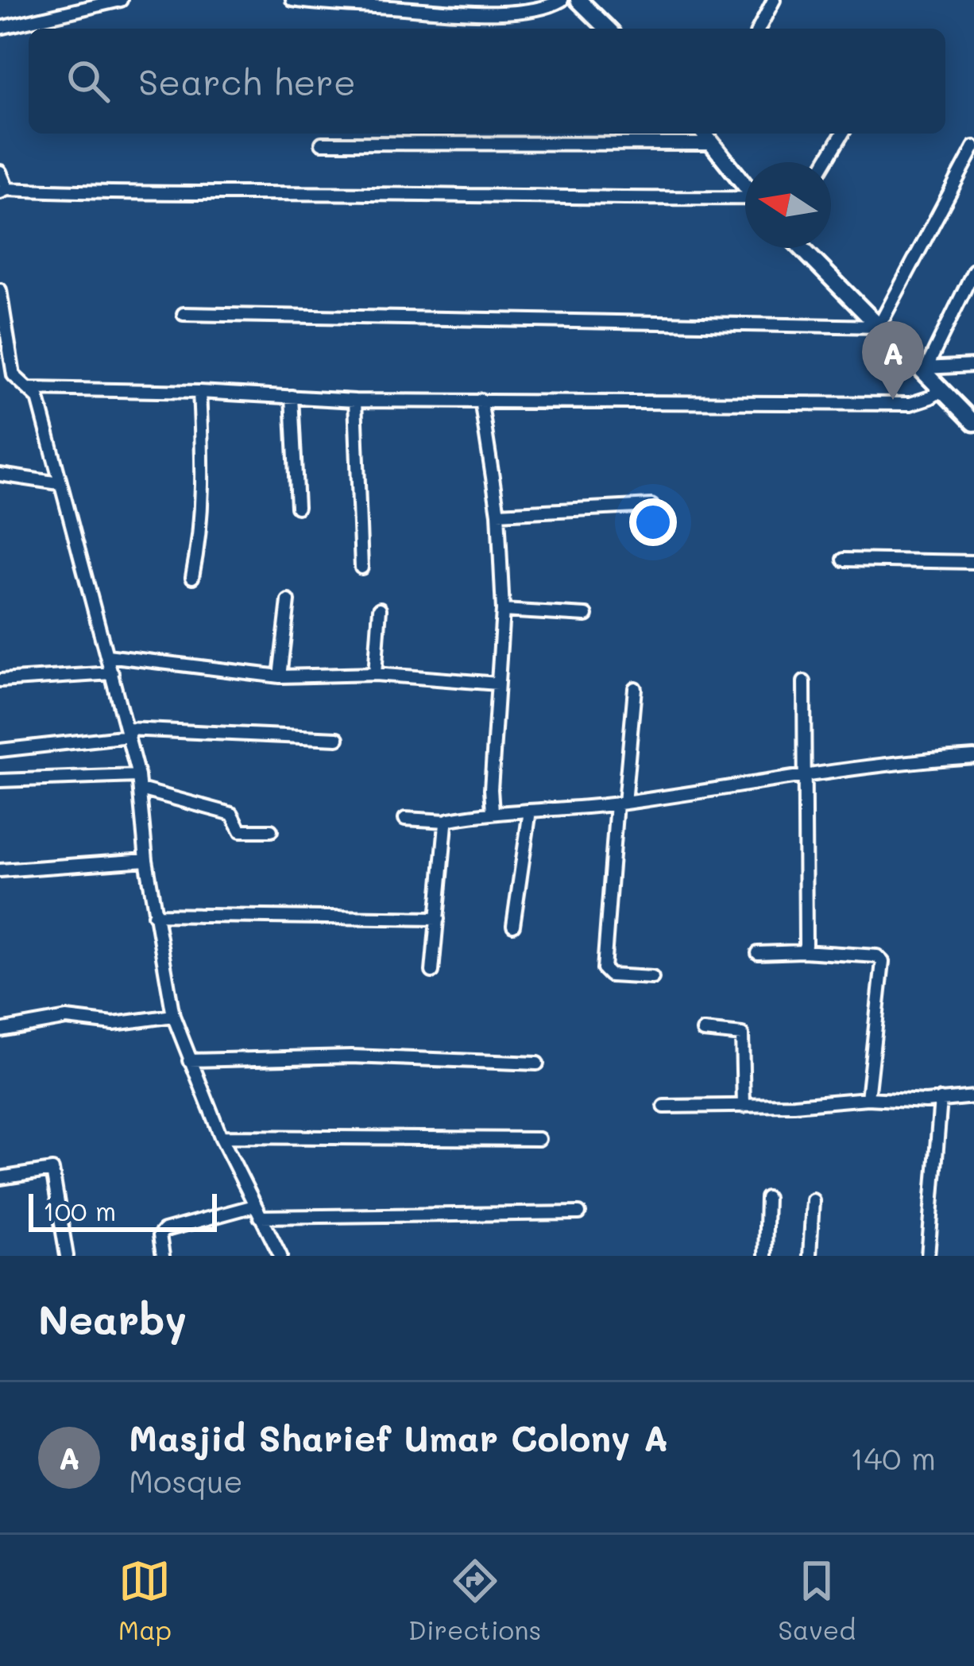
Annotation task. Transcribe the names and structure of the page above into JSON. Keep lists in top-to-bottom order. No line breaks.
{"scale_bar":"100 m","north":"left","page":{"search":"Search here","pins":"A","scale":"100 m","heading":"Nearby","list":[{"mark":"A","name":"Masjid Sharief Umar Colony A","note":"Mosque","value":"140 m"}],"nav":["Map","Directions","Saved"]}}
